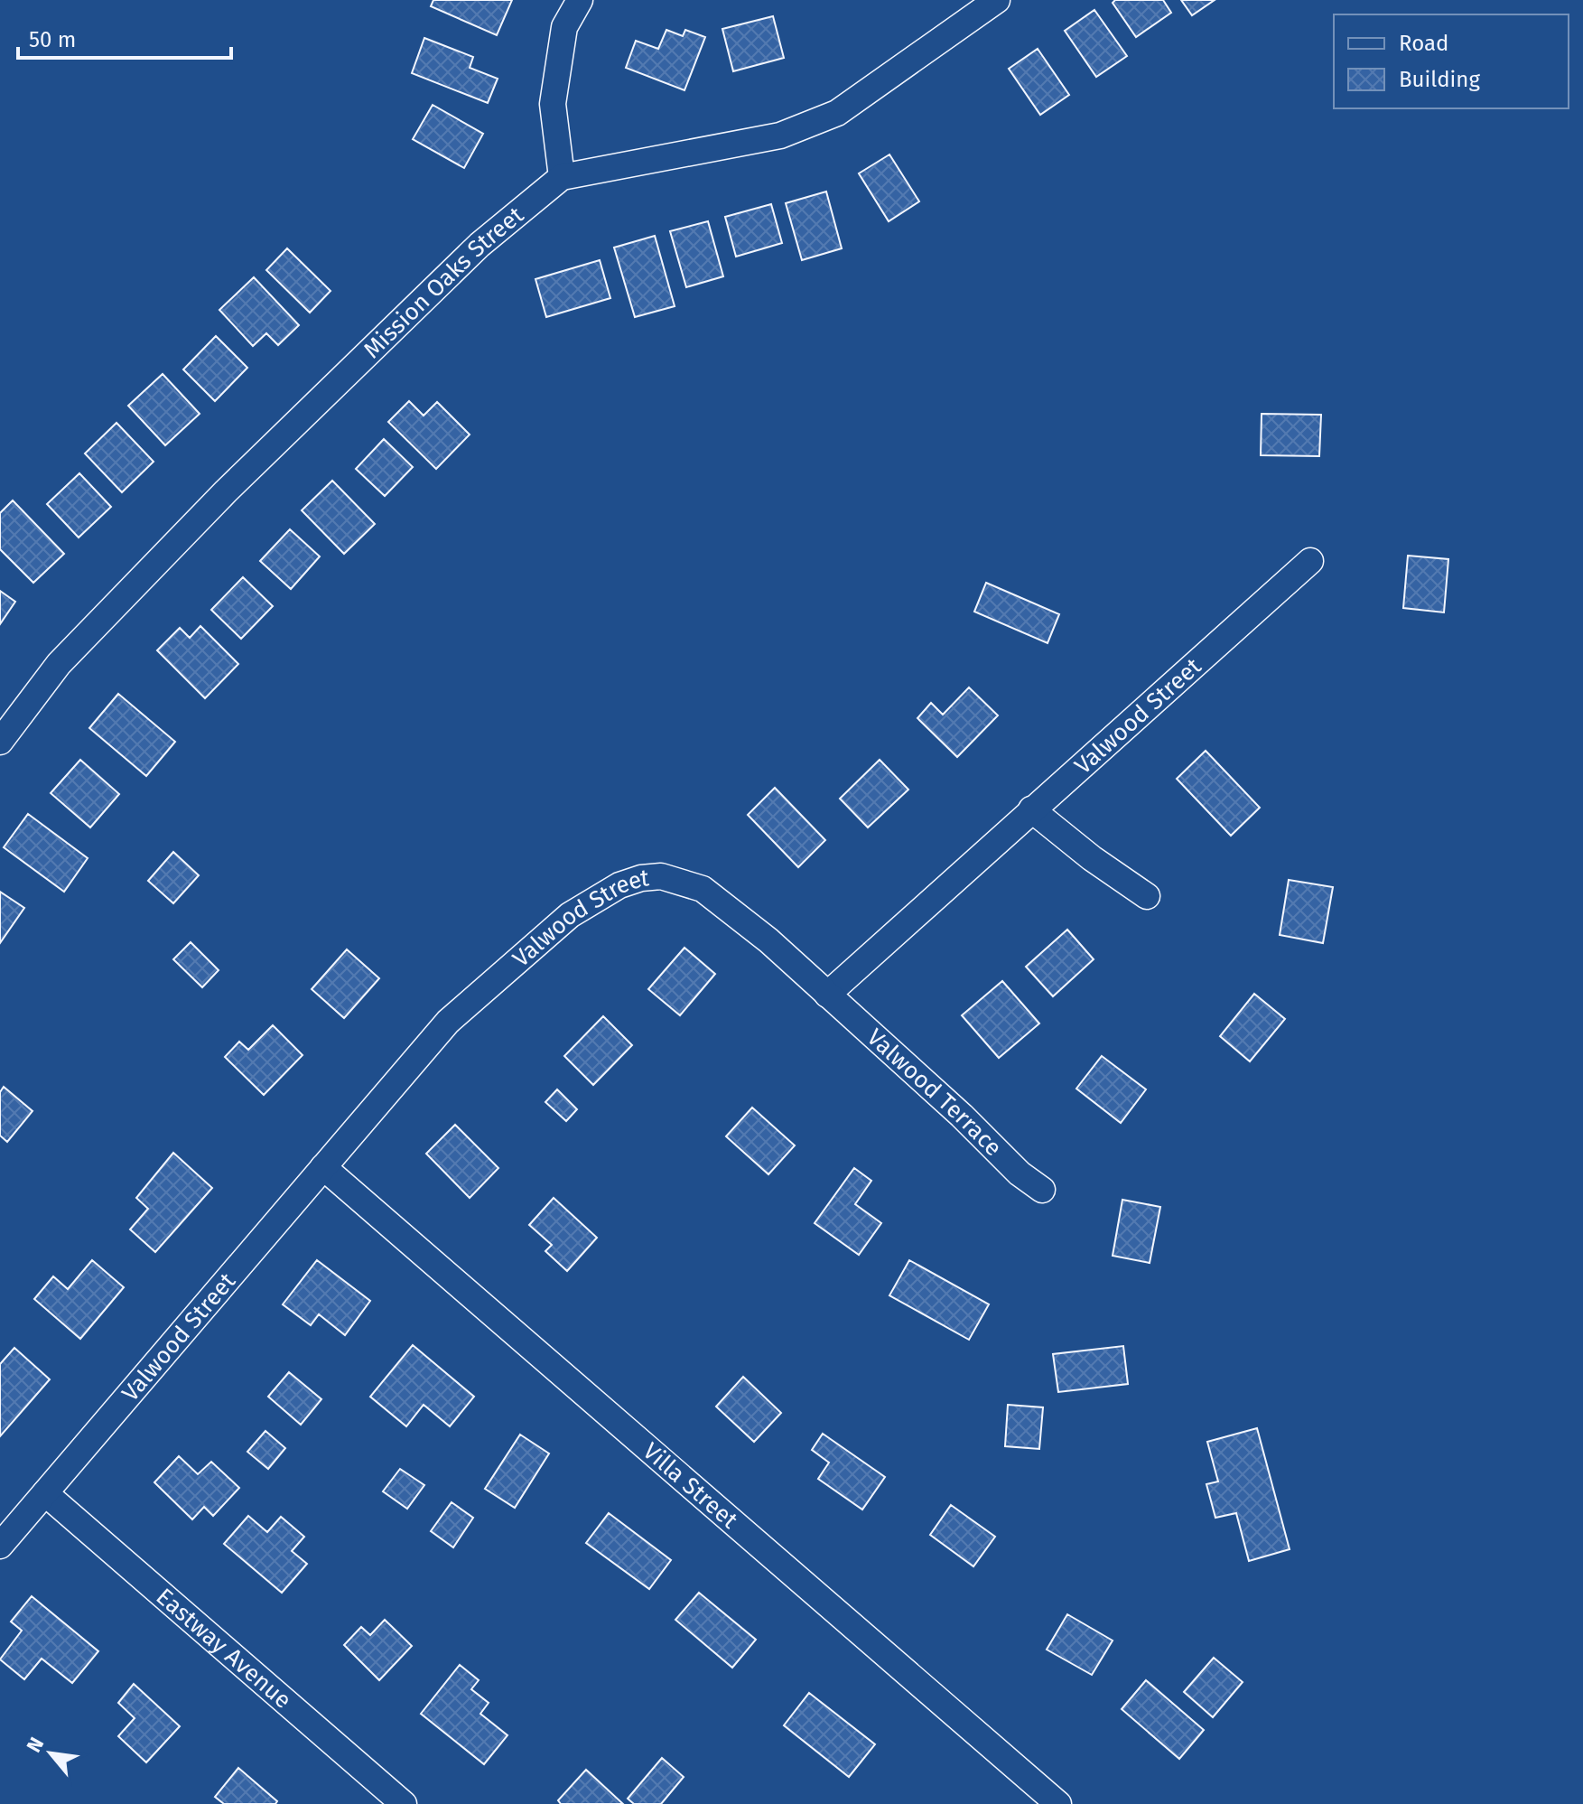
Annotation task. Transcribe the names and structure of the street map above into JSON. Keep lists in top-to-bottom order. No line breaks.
{"streets":{"street":["Mission Oaks Street","Valwood Street","Valwood Terrace","Villa Street","Eastway Avenue"]},"crossings":[["Valwood Street","Valwood Terrace"],["Valwood Street","Villa Street"],["Valwood Street","Eastway Avenue"]],"legend":["Road","Building"],"scale_bar":"50 m","north":"top left"}
